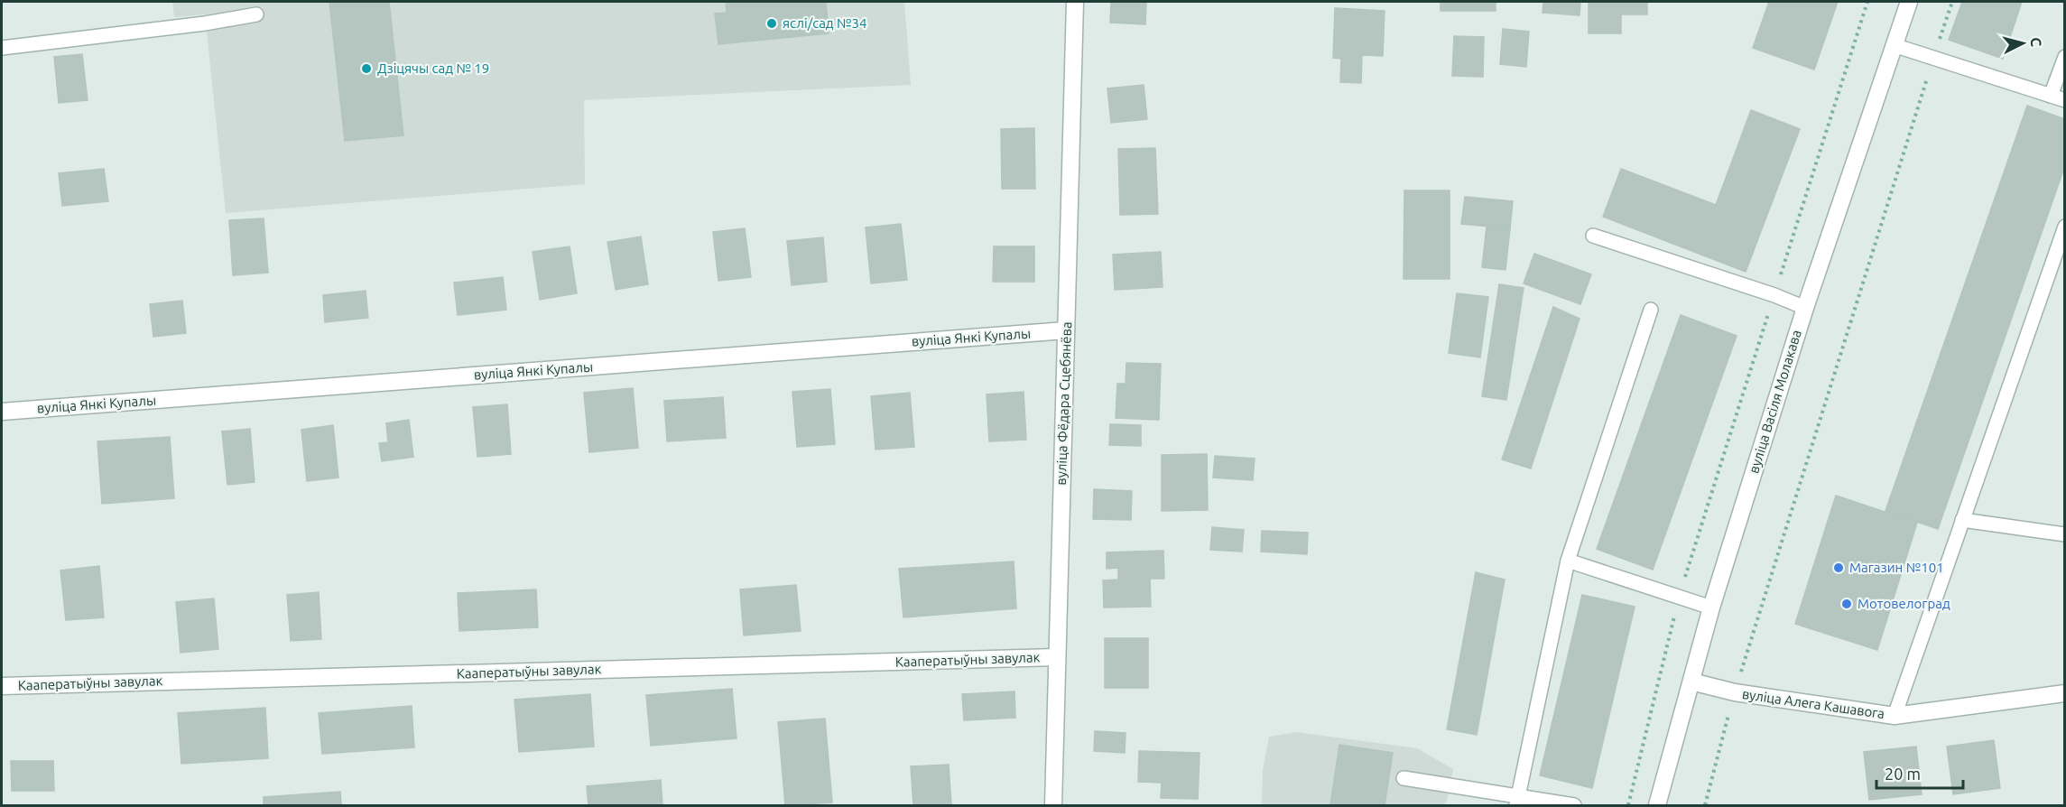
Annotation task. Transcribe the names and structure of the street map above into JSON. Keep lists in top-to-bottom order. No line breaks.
{"streets":{"street":["вуліца Янкі Купалы","вуліца Васіля Молакава","вуліца Фёдара Сцебянёва","Кааператыўны завулак","вуліца Алега Кашавога"]},"crossings":[["вуліца Янкі Купалы","вуліца Фёдара Сцебянёва"],["вуліца Васіля Молакава","вуліца Алега Кашавога"],["вуліца Фёдара Сцебянёва","Кааператыўны завулак"]],"places":["яслі/сад №34","Дзіцячы сад № 19","Магазин №101","Мотовелоград"],"scale_bar":"20 m","north":"right"}
